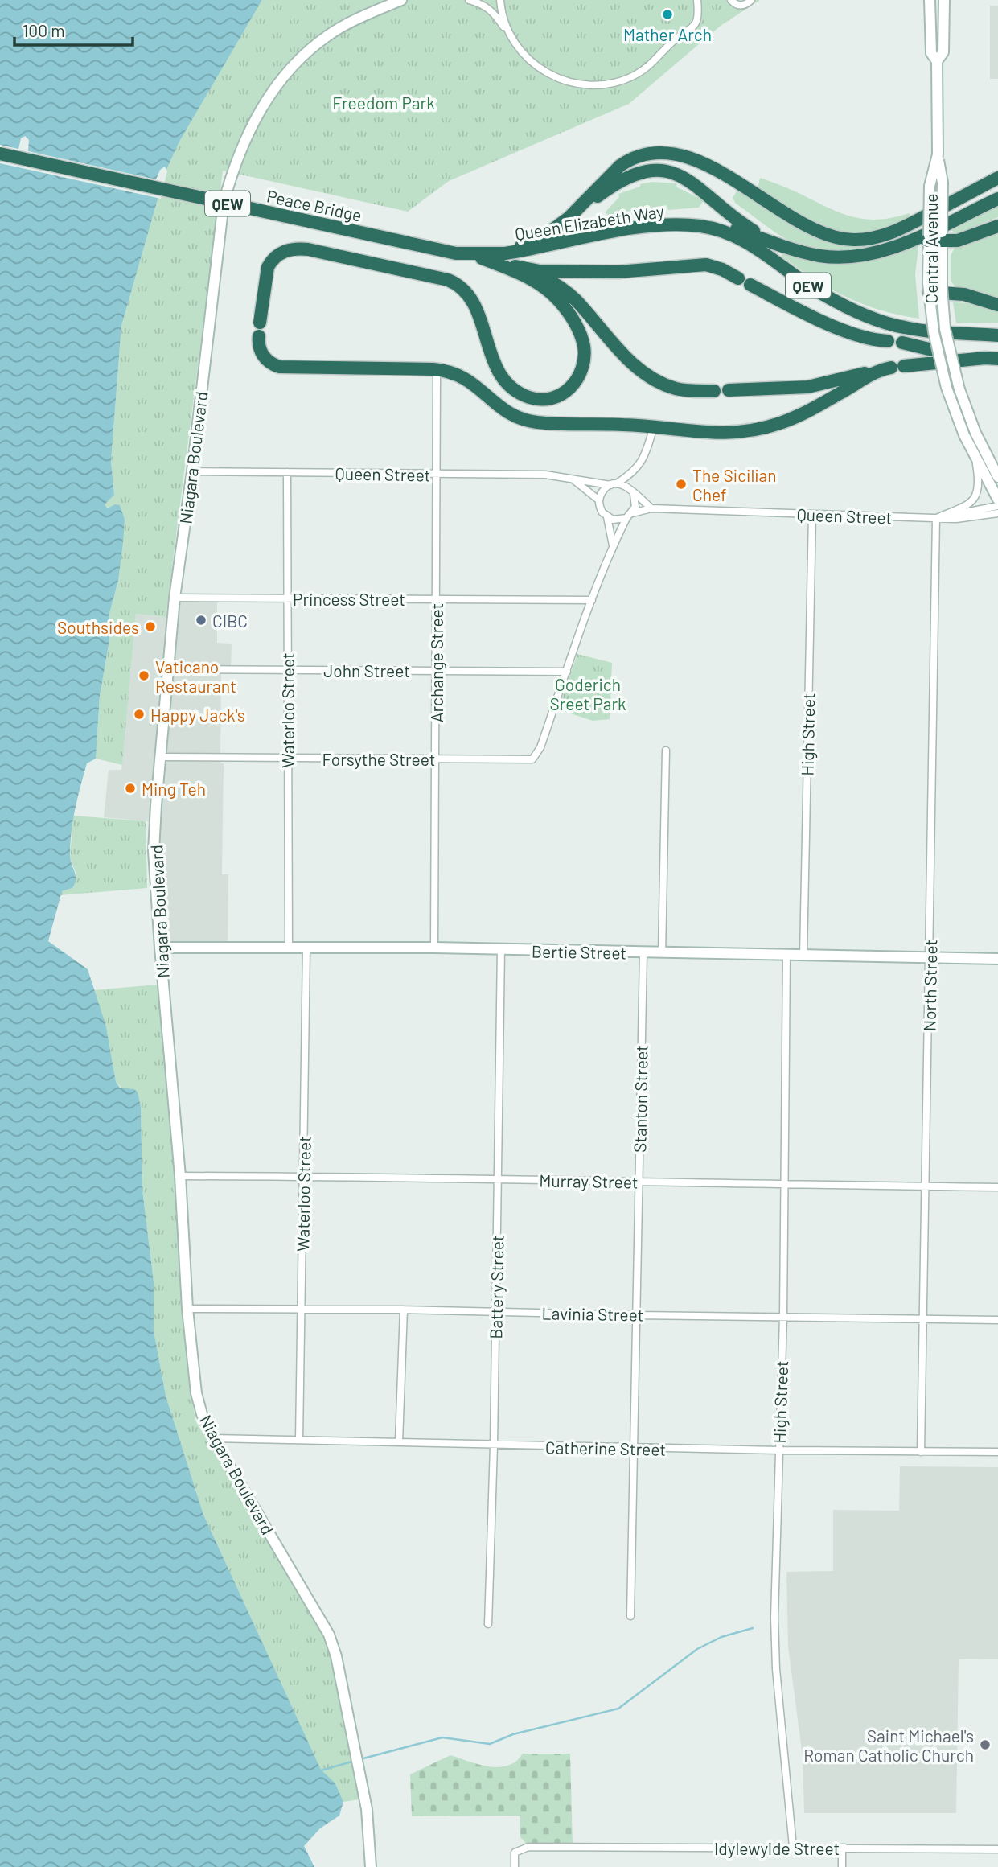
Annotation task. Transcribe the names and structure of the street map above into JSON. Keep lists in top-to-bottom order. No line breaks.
{"streets":{"highway":["QEW","Peace Bridge","Queen Elizabeth Way"],"main road":["Central Avenue","Niagara Boulevard","Bertie Street"],"street":["Queen Street","Princess Street","Archange Street","John Street","Waterloo Street","High Street","Forsythe Street","North Street","Stanton Street","Murray Street","Battery Street","Lavinia Street","Catherine Street","Idylewylde Street"]},"crossings":[["QEW","Queen Elizabeth Way"],["Peace Bridge","Queen Elizabeth Way"],["Niagara Boulevard","Queen Street"],["Niagara Boulevard","Princess Street"],["Niagara Boulevard","John Street"],["Niagara Boulevard","Forsythe Street"],["Niagara Boulevard","Bertie Street"],["Niagara Boulevard","Murray Street"],["Niagara Boulevard","Lavinia Street"],["Niagara Boulevard","Catherine Street"],["Queen Street","Archange Street"],["Queen Street","Waterloo Street"],["Queen Street","High Street"],["Queen Street","North Street"],["Princess Street","Archange Street"],["Princess Street","Waterloo Street"],["Archange Street","John Street"],["Archange Street","Forsythe Street"],["Archange Street","Bertie Street"],["John Street","Waterloo Street"],["John Street","Forsythe Street"],["Waterloo Street","Forsythe Street"],["Waterloo Street","Bertie Street"],["Waterloo Street","Murray Street"],["Waterloo Street","Lavinia Street"],["Waterloo Street","Catherine Street"],["High Street","Bertie Street"],["High Street","Murray Street"],["High Street","Lavinia Street"],["High Street","Catherine Street"],["High Street","Idylewylde Street"],["Bertie Street","North Street"],["Bertie Street","Stanton Street"],["Bertie Street","Battery Street"],["North Street","Murray Street"],["North Street","Lavinia Street"],["North Street","Catherine Street"],["Stanton Street","Murray Street"],["Stanton Street","Lavinia Street"],["Stanton Street","Catherine Street"],["Murray Street","Battery Street"],["Battery Street","Lavinia Street"],["Battery Street","Catherine Street"]],"parks":["Freedom Park","Goderich Sreet Park"],"places":["Mather Arch","The Sicilian Chef","CIBC","Southsides","Vaticano Restaurant","Happy Jack's","Ming Teh","Saint Michael's Roman Catholic Church"],"scale_bar":"100 m"}
